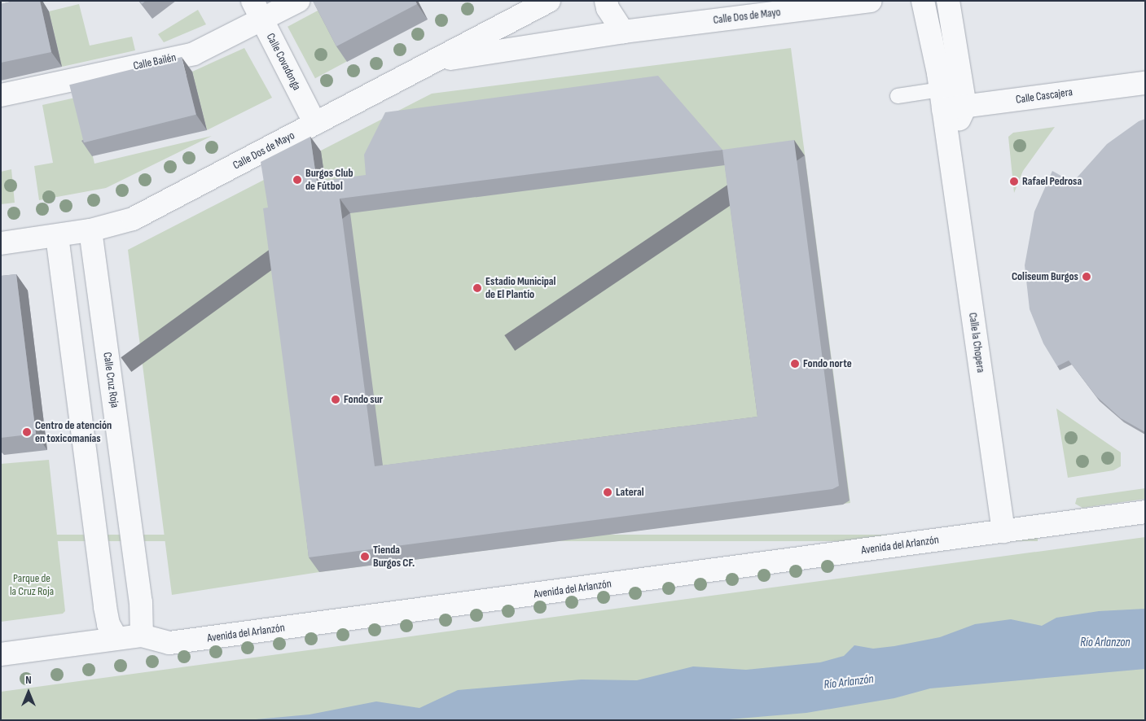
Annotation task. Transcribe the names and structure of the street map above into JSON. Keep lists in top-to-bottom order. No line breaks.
{"streets":{"street":["Calle Dos de Mayo","Calle Bailén","Calle Covadonga","Calle Cascajera","Calle la Chopera","Calle Cruz Roja","Avenida del Arlanzón"]},"crossings":[["Calle Dos de Mayo","Calle Covadonga"],["Calle Dos de Mayo","Calle Cruz Roja"],["Calle Bailén","Calle Covadonga"],["Calle Cascajera","Calle la Chopera"],["Calle la Chopera","Avenida del Arlanzón"],["Calle Cruz Roja","Avenida del Arlanzón"]],"water":["Río Arlanzon","Río Arlanzón"],"parks":["Parque de la Cruz Roja"],"places":["Burgos Club de Fútbol","Rafael Pedrosa","Coliseum Burgos","Estadio Municipal de El Plantío","Fondo norte","Fondo sur","Centro de atención en toxicomanías","Lateral","Tienda Burgos CF."],"north":"top"}
